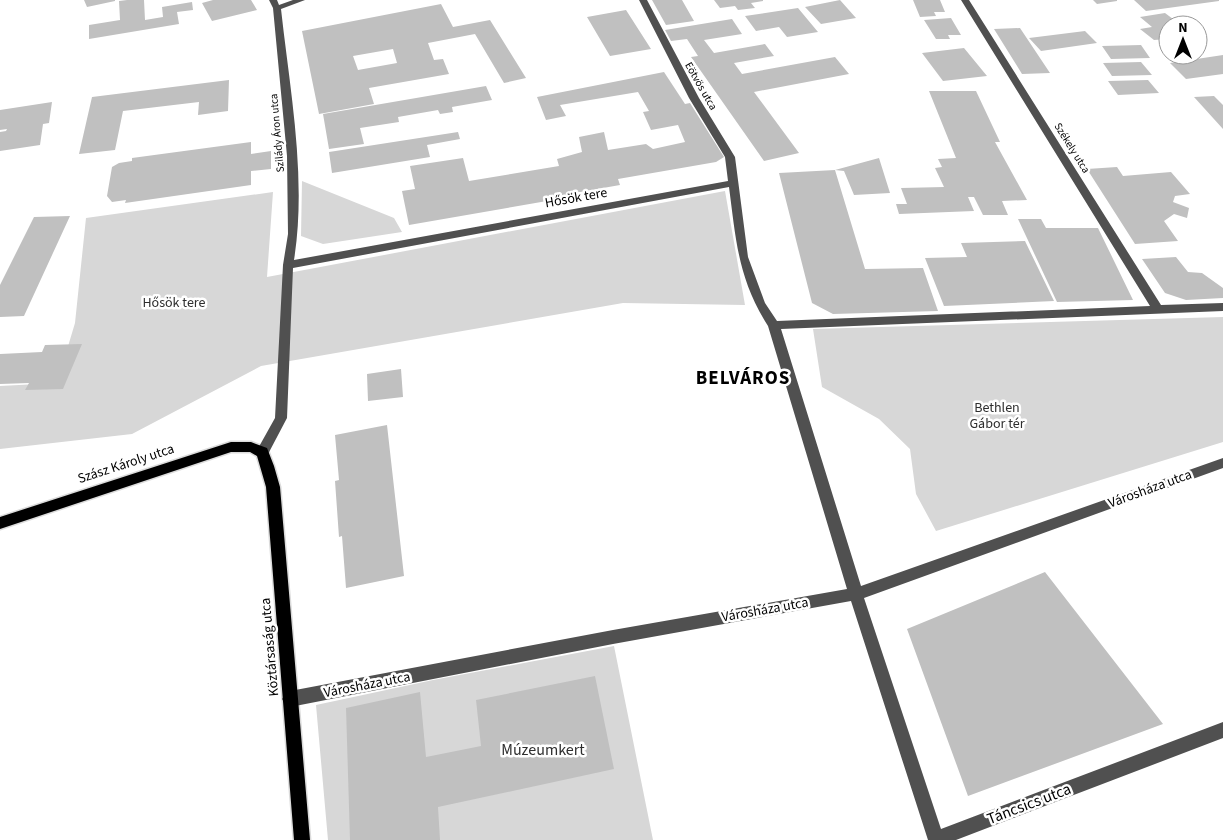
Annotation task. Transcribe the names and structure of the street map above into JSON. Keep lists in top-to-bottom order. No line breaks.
{"streets":{"main road":["Szász Károly utca","Köztársaság utca"],"street":["Eötvös utca","Szilády Áron utca","Székely utca","Hősök tere","Városháza utca","Táncsics utca"]},"crossings":[["Eötvös utca","Hősök tere"],["Szilády Áron utca","Hősök tere"],["Szász Károly utca","Köztársaság utca"],["Városháza utca","Köztársaság utca"],["Városháza utca","Táncsics utca"]],"districts":["BELVÁROS"],"parks":["Hősök tere","Bethlen Gábor tér","Múzeumkert"],"north":"top"}
